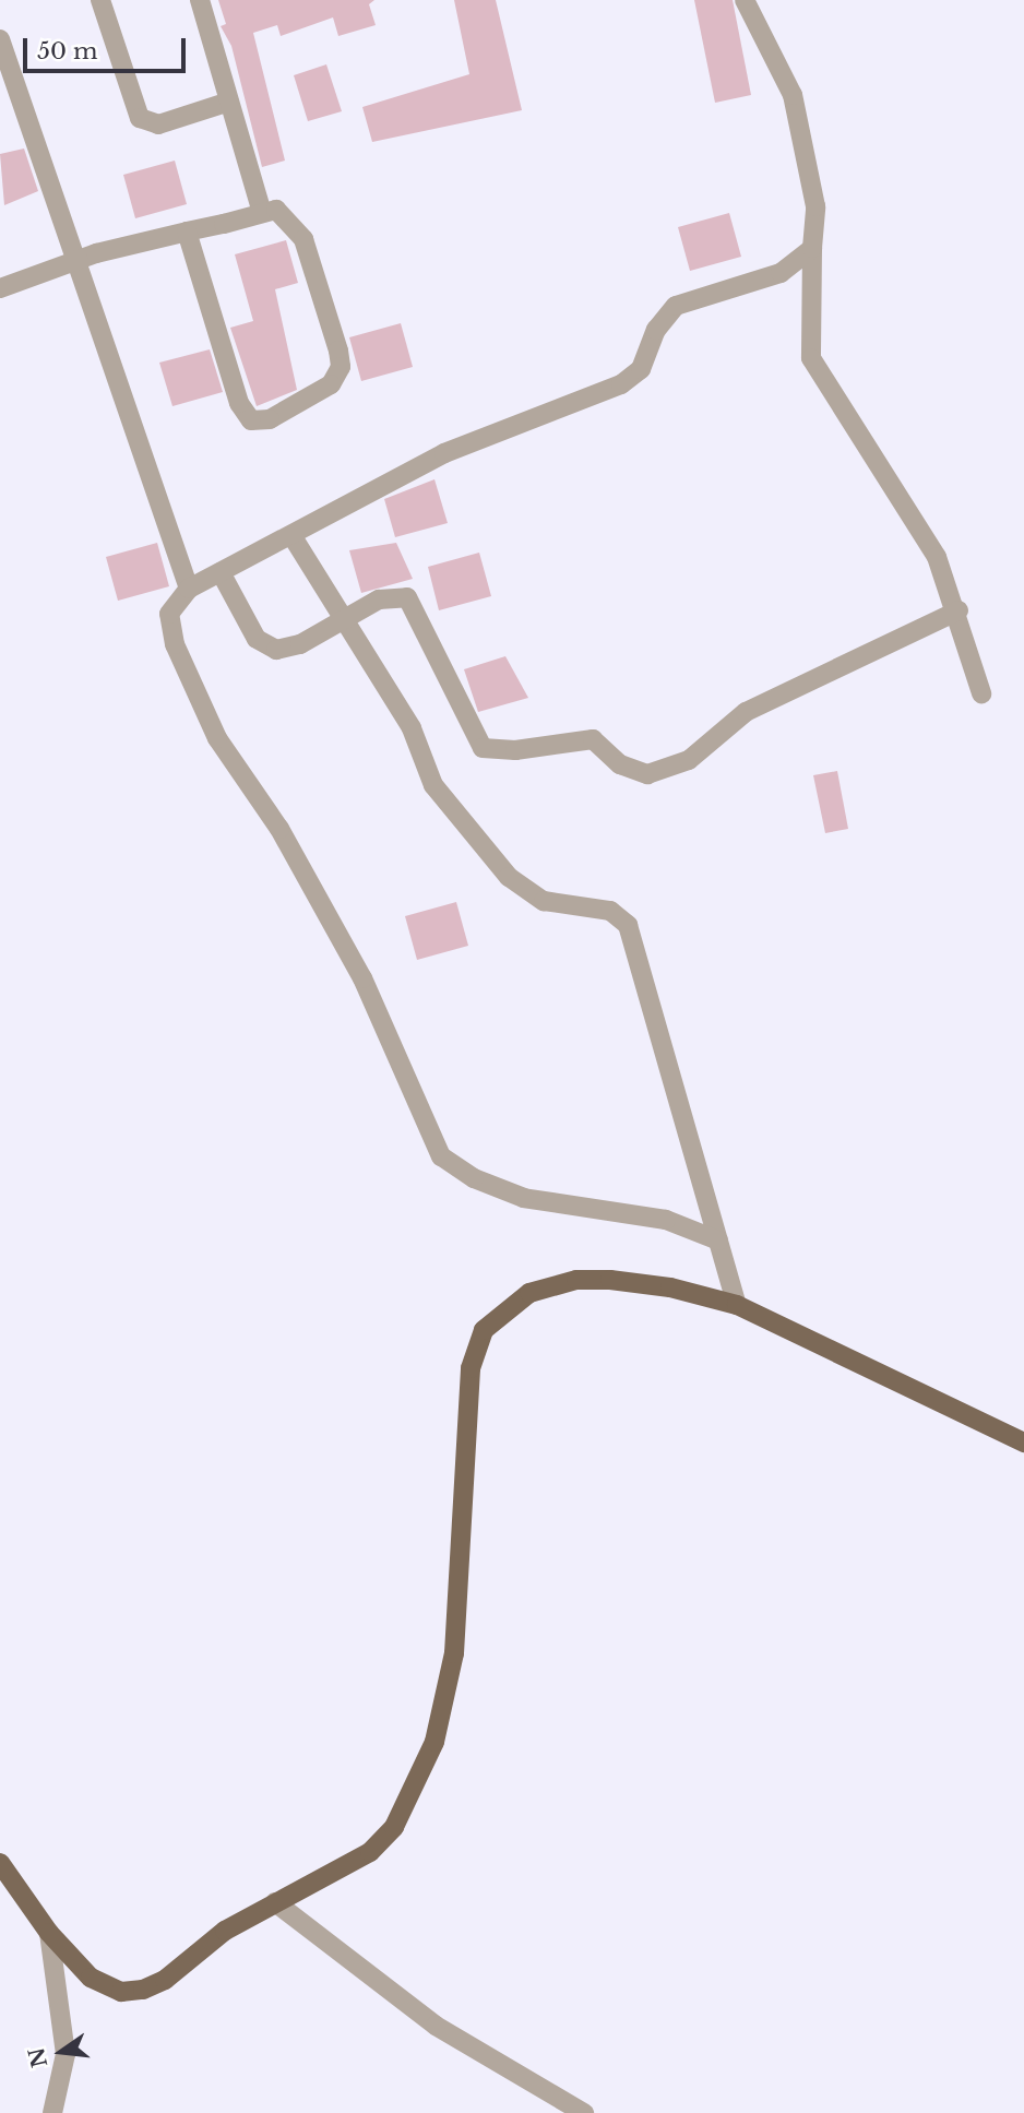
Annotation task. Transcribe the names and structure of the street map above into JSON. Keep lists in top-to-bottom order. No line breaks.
{"scale_bar":"50 m","north":"left"}
